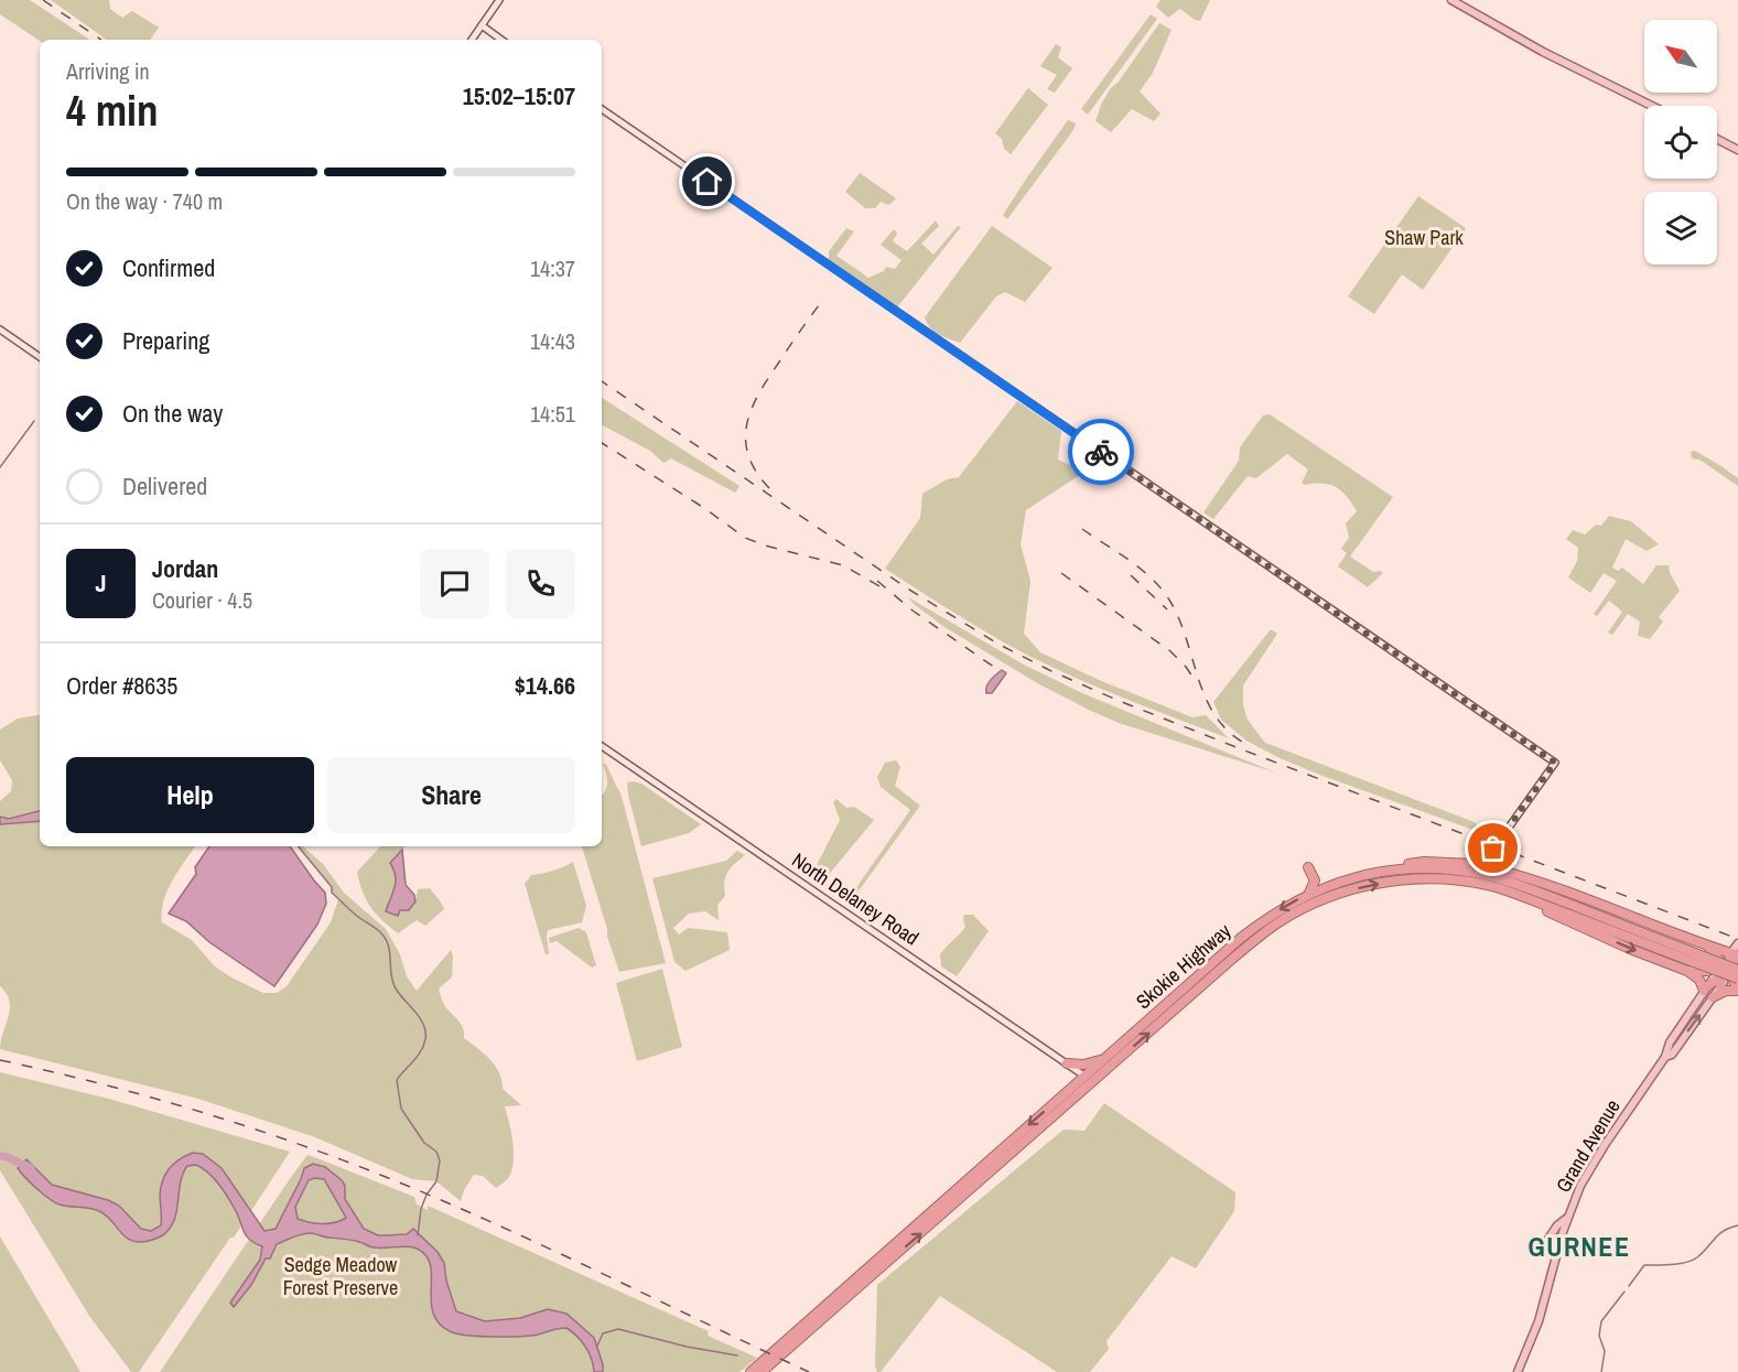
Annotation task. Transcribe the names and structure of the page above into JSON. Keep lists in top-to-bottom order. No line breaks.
{"streets":{"highway":["Skokie Highway"],"main road":["Grand Avenue"],"street":["North Delaney Road"]},"crossings":[["North Delaney Road","Skokie Highway"]],"districts":["GURNEE"],"parks":["Shaw Park","Sedge Meadow Forest Preserve"],"north":"top left","page":{"heading":["4 min","Arriving in","15:02–15:07"],"panel":["Jordan","Courier · 4.5","Order #8635","$14.66"],"bar":"On the way · 740 m","list":[["Confirmed","14:37"],["Preparing","14:43"],["On the way","14:51"],"Delivered"],"round":"J","buttons":["Help","Share"]}}
